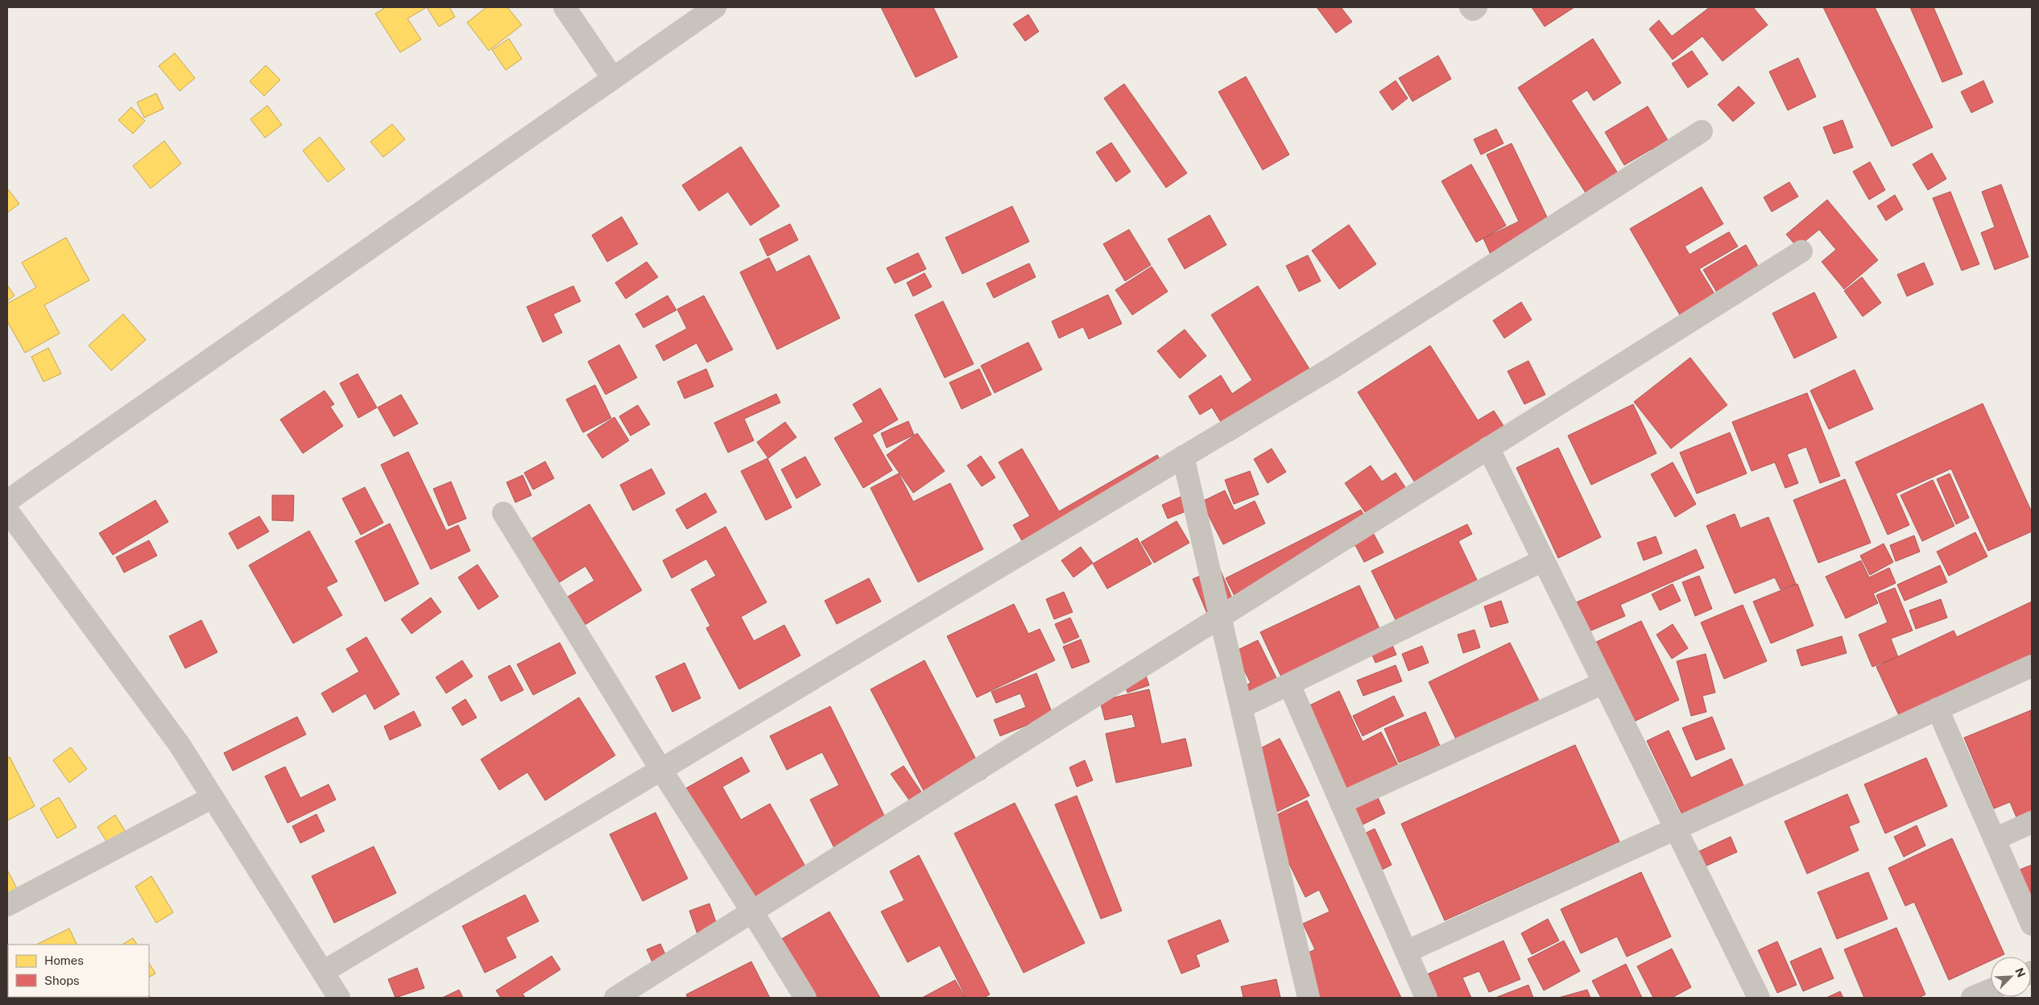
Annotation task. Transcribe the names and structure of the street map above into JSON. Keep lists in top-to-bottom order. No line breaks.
{"legend":["Homes","Shops"],"north":"top right"}
